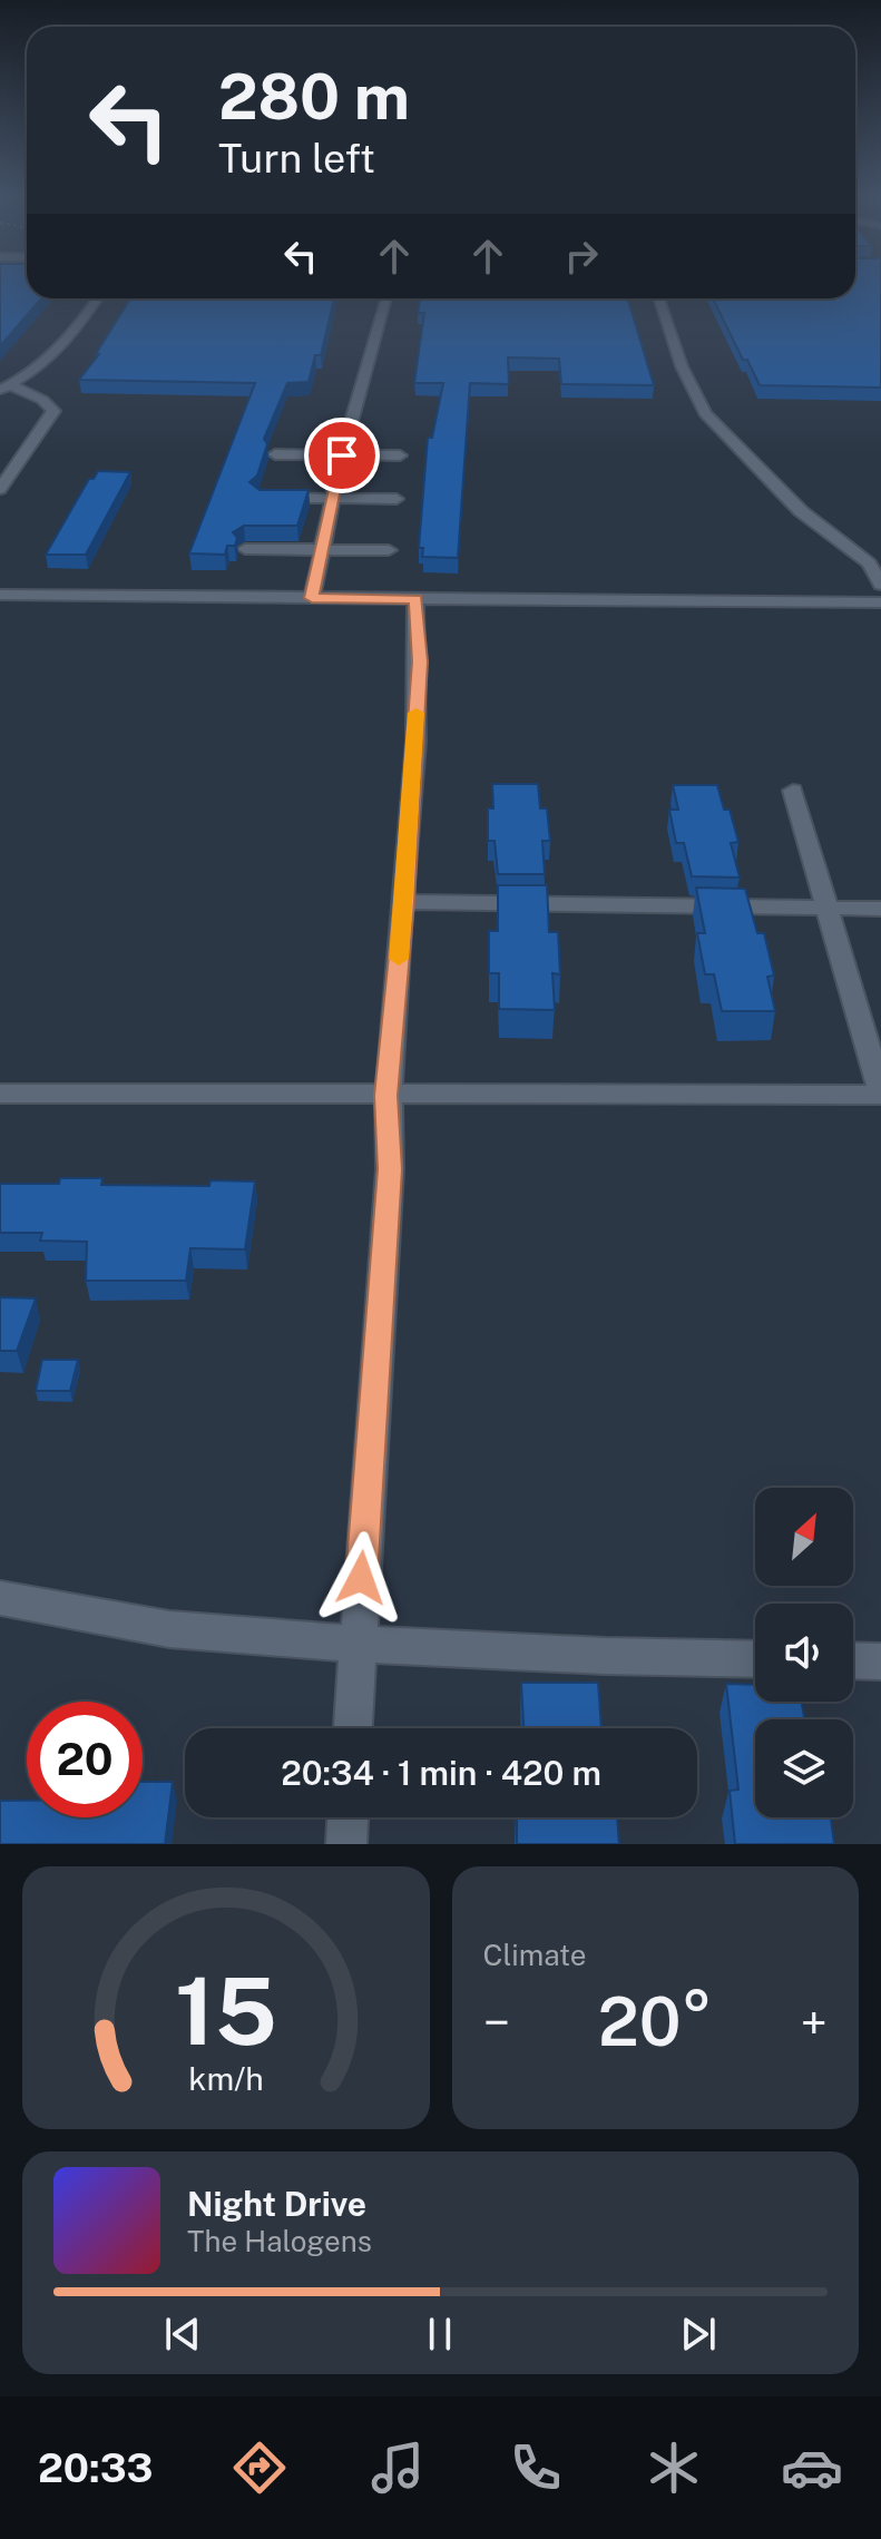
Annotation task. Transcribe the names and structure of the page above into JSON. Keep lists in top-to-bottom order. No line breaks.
{"north":"top right","page":{"turn":["280 m","Turn left"],"limit":"20","trip":"20:34 · 1 min · 420 m","tile":"Climate","heat":["−","20°","+"],"song":["Night Drive","The Halogens"],"tabs":"20:33","gauge":["15","km/h"]}}
